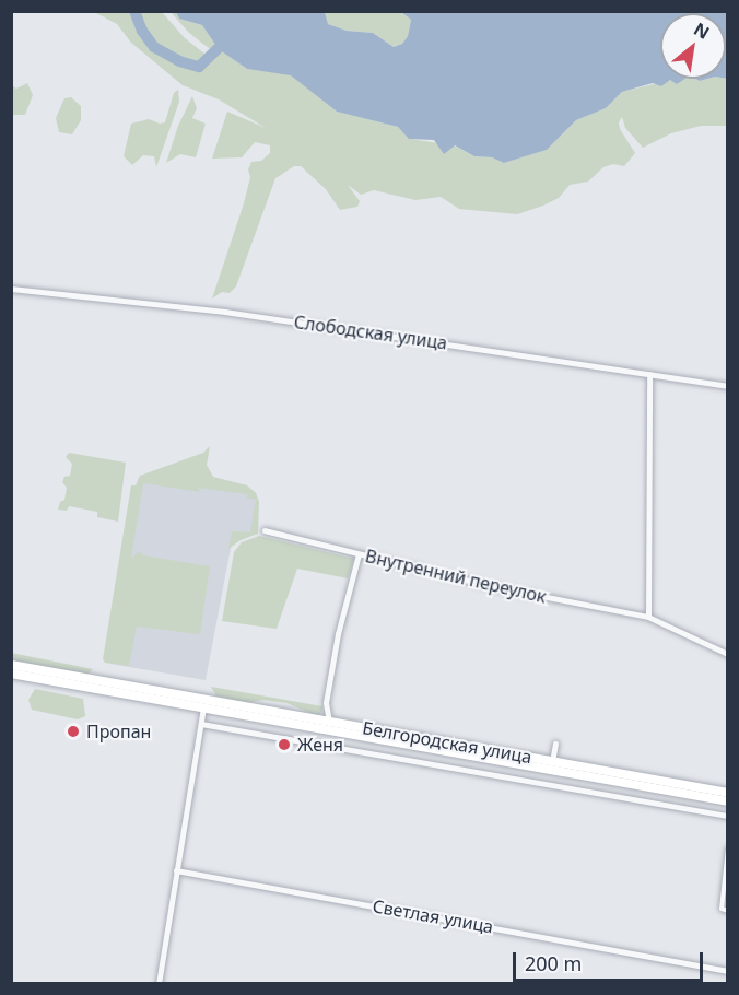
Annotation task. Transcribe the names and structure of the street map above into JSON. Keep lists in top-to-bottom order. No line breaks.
{"streets":{"main road":["Белгородская улица"],"street":["Слободская улица","Внутренний переулок","Светлая улица"]},"places":["Пропан","Женя"],"scale_bar":"200 m","north":"top right"}
